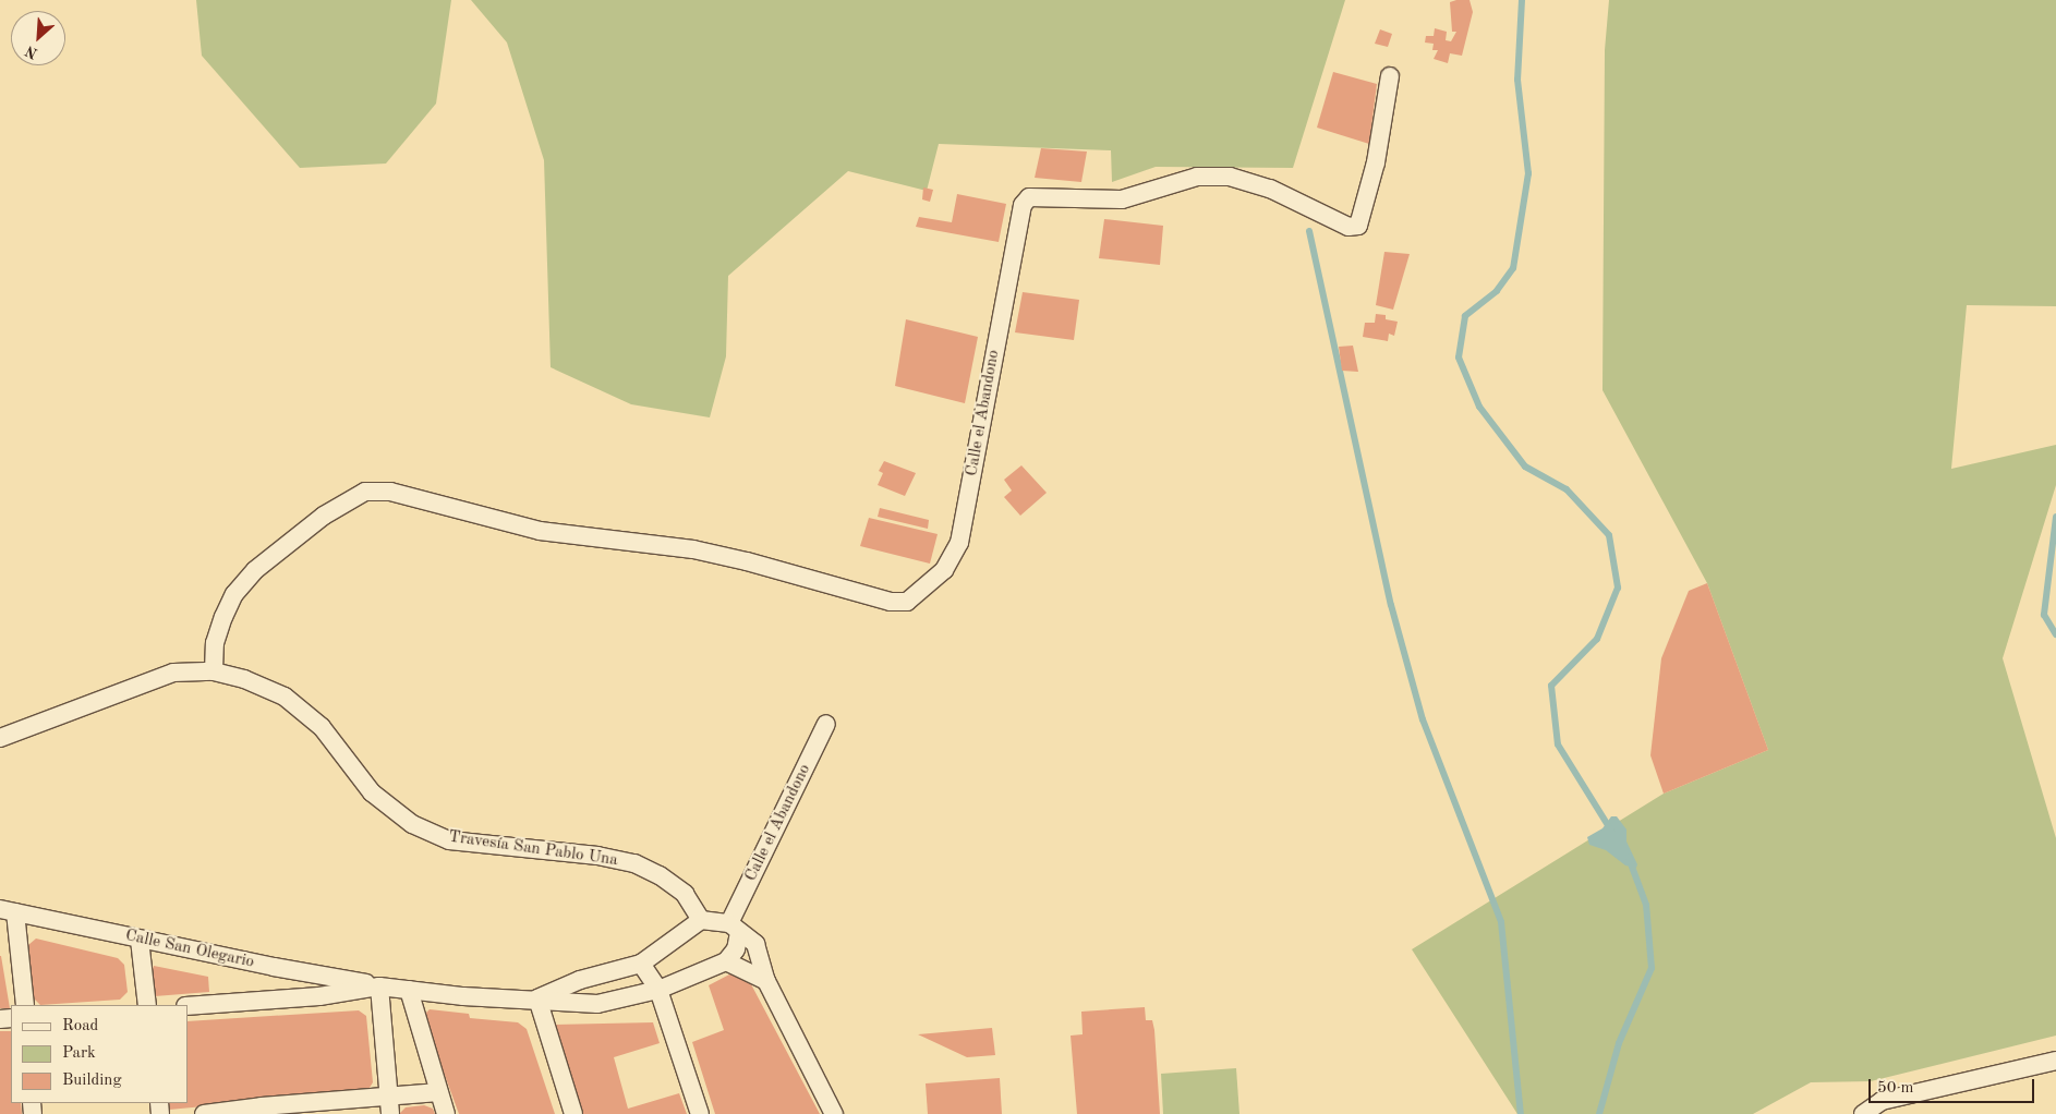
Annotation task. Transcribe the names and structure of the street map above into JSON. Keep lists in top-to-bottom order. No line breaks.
{"streets":{"street":["Calle el Abandono","Travesía San Pablo Una","Calle San Olegario"]},"crossings":[["Calle el Abandono","Travesía San Pablo Una"],["Calle el Abandono","Calle San Olegario"]],"legend":["Road","Park","Building"],"scale_bar":"50 m","north":"bottom left"}
